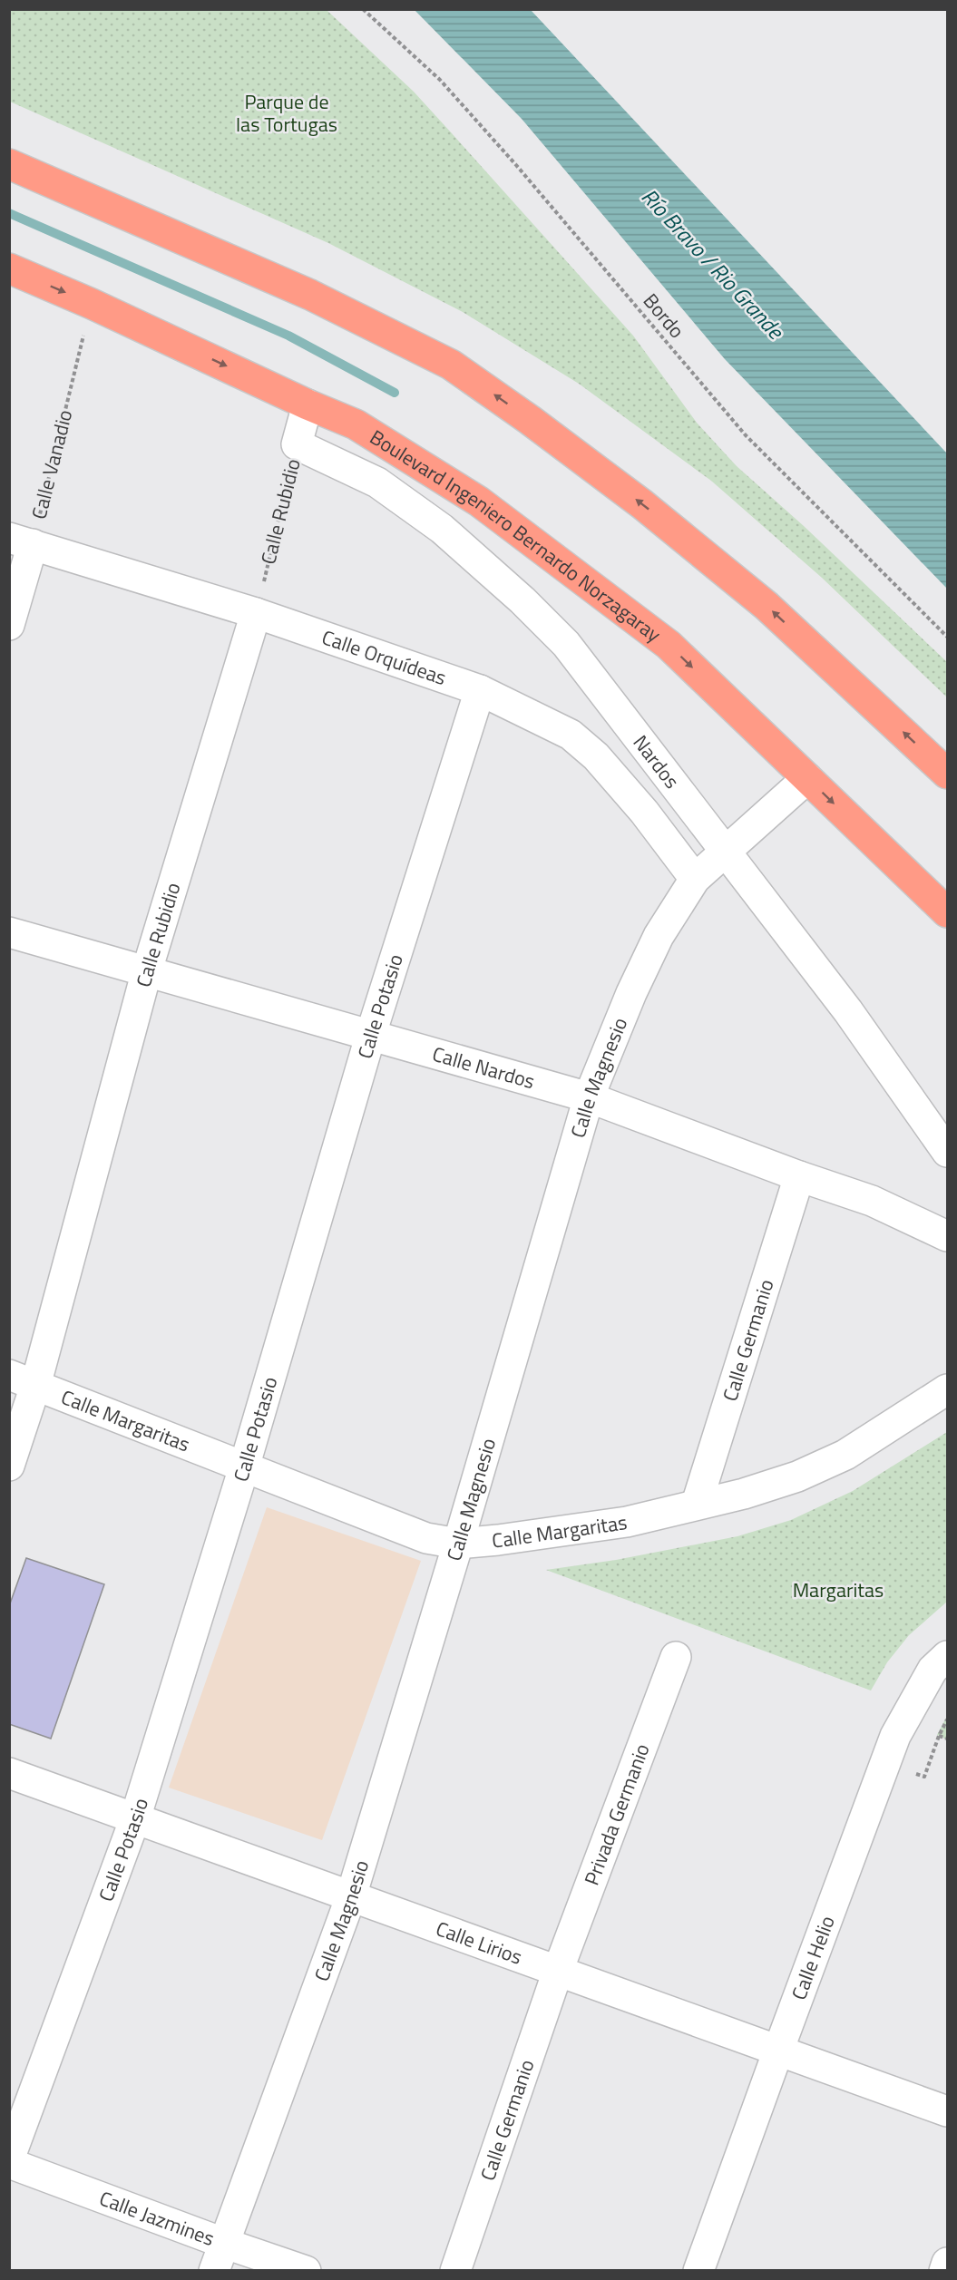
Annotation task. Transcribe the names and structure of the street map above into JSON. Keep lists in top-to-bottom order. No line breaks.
{"streets":{"highway":["Boulevard Ingeniero Bernardo Norzagaray"],"street":["Calle Vanadio","Calle Rubidio","Calle Orquídeas","Nardos","Calle Potasio","Calle Nardos","Calle Magnesio","Calle Germanio","Calle Margaritas","Privada Germanio","Calle Lirios","Calle Helio","Calle Jazmines"],"path":["Bordo"]},"crossings":[["Calle Vanadio","Boulevard Ingeniero Bernardo Norzagaray"],["Calle Vanadio","Calle Orquídeas"],["Calle Rubidio","Boulevard Ingeniero Bernardo Norzagaray"],["Calle Rubidio","Calle Orquídeas"],["Calle Rubidio","Nardos"],["Calle Rubidio","Calle Nardos"],["Calle Rubidio","Calle Margaritas"],["Boulevard Ingeniero Bernardo Norzagaray","Calle Magnesio"],["Calle Orquídeas","Calle Potasio"],["Calle Orquídeas","Calle Magnesio"],["Nardos","Calle Magnesio"],["Calle Potasio","Calle Nardos"],["Calle Potasio","Calle Margaritas"],["Calle Potasio","Calle Lirios"],["Calle Potasio","Calle Jazmines"],["Calle Nardos","Calle Magnesio"],["Calle Nardos","Calle Germanio"],["Calle Magnesio","Calle Margaritas"],["Calle Magnesio","Calle Lirios"],["Calle Magnesio","Calle Jazmines"],["Calle Germanio","Calle Margaritas"],["Calle Germanio","Privada Germanio"],["Calle Germanio","Calle Lirios"],["Privada Germanio","Calle Lirios"],["Calle Lirios","Calle Helio"]],"water":["Río Bravo / Rio Grande"],"parks":["Parque de las Tortugas","Margaritas"]}
